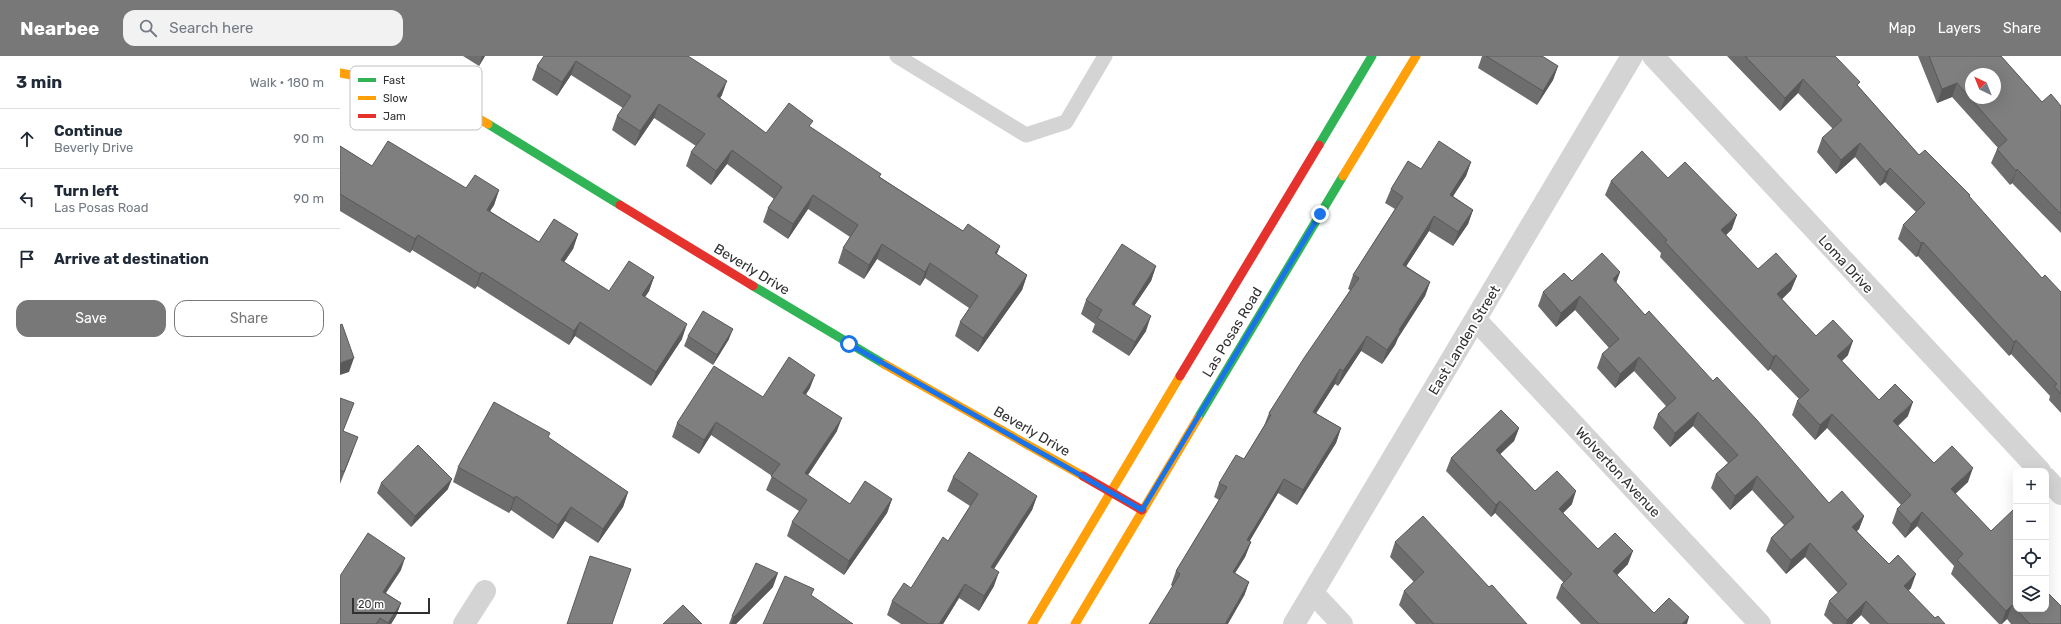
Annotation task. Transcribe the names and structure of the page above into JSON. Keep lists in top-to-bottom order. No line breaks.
{"streets":{"main road":["Beverly Drive","Las Posas Road"],"street":["Loma Drive","East Landen Street","Wolverton Avenue"]},"crossings":[["Beverly Drive","Las Posas Road"],["East Landen Street","Wolverton Avenue"]],"legend":["Fast","Slow","Jam"],"scale_bar":"20 m","north":"top left","page":{"header":"Nearbee","search":"Search here","nav":["Map","Layers","Share"],"heading":["3 min","Walk · 180 m"],"list":[["Continue","Beverly Drive","90 m"],["Turn left","Las Posas Road","90 m"],"Arrive at destination"],"buttons":["Save","Share"],"map_buttons":["+","−"],"scale":"20 m"}}
